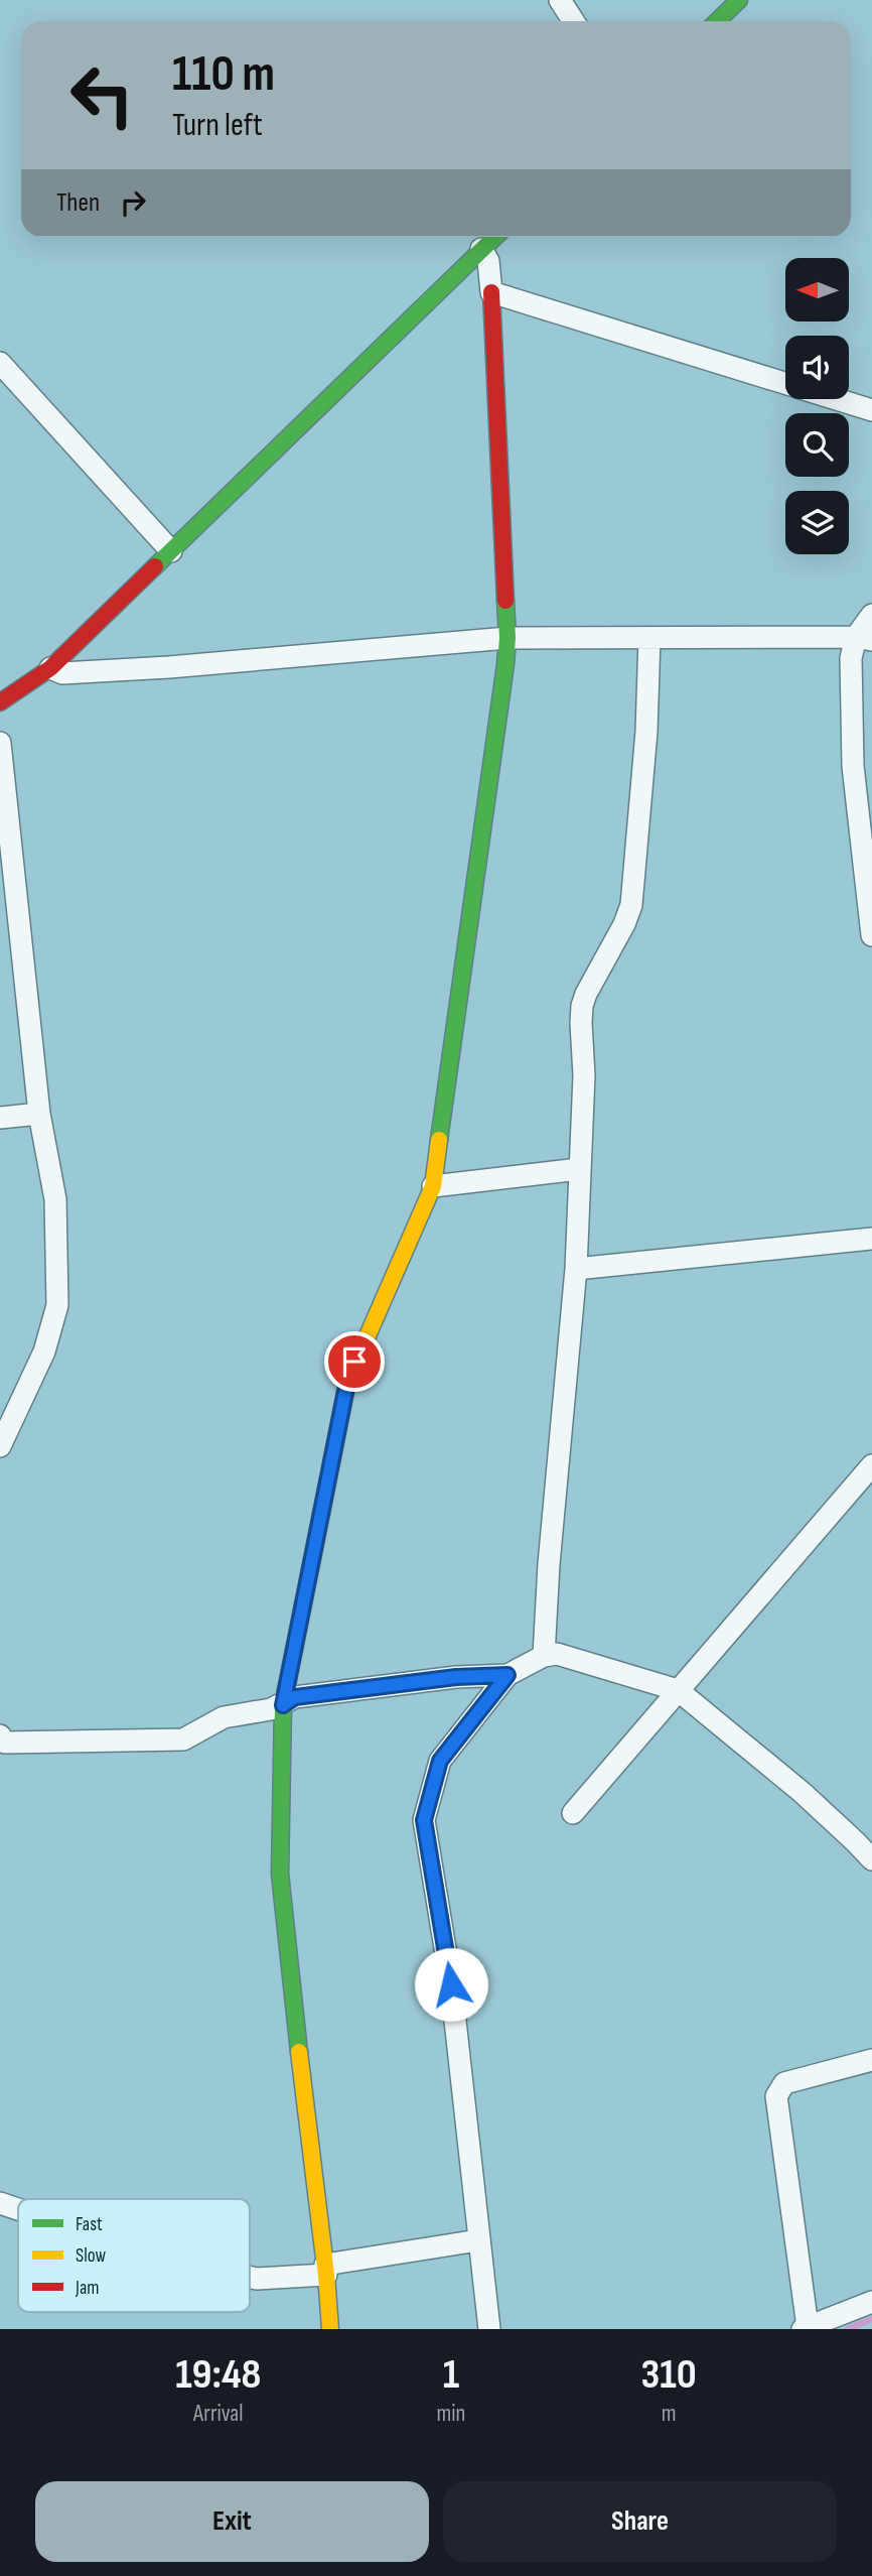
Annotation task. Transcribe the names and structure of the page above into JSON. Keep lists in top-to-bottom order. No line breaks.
{"legend":["Fast","Slow","Jam"],"north":"left","page":{"turn":["110 m","Turn left"],"then":"Then","eta":["19:48","Arrival","1","min","310","m"],"buttons":["Exit","Share"]}}
